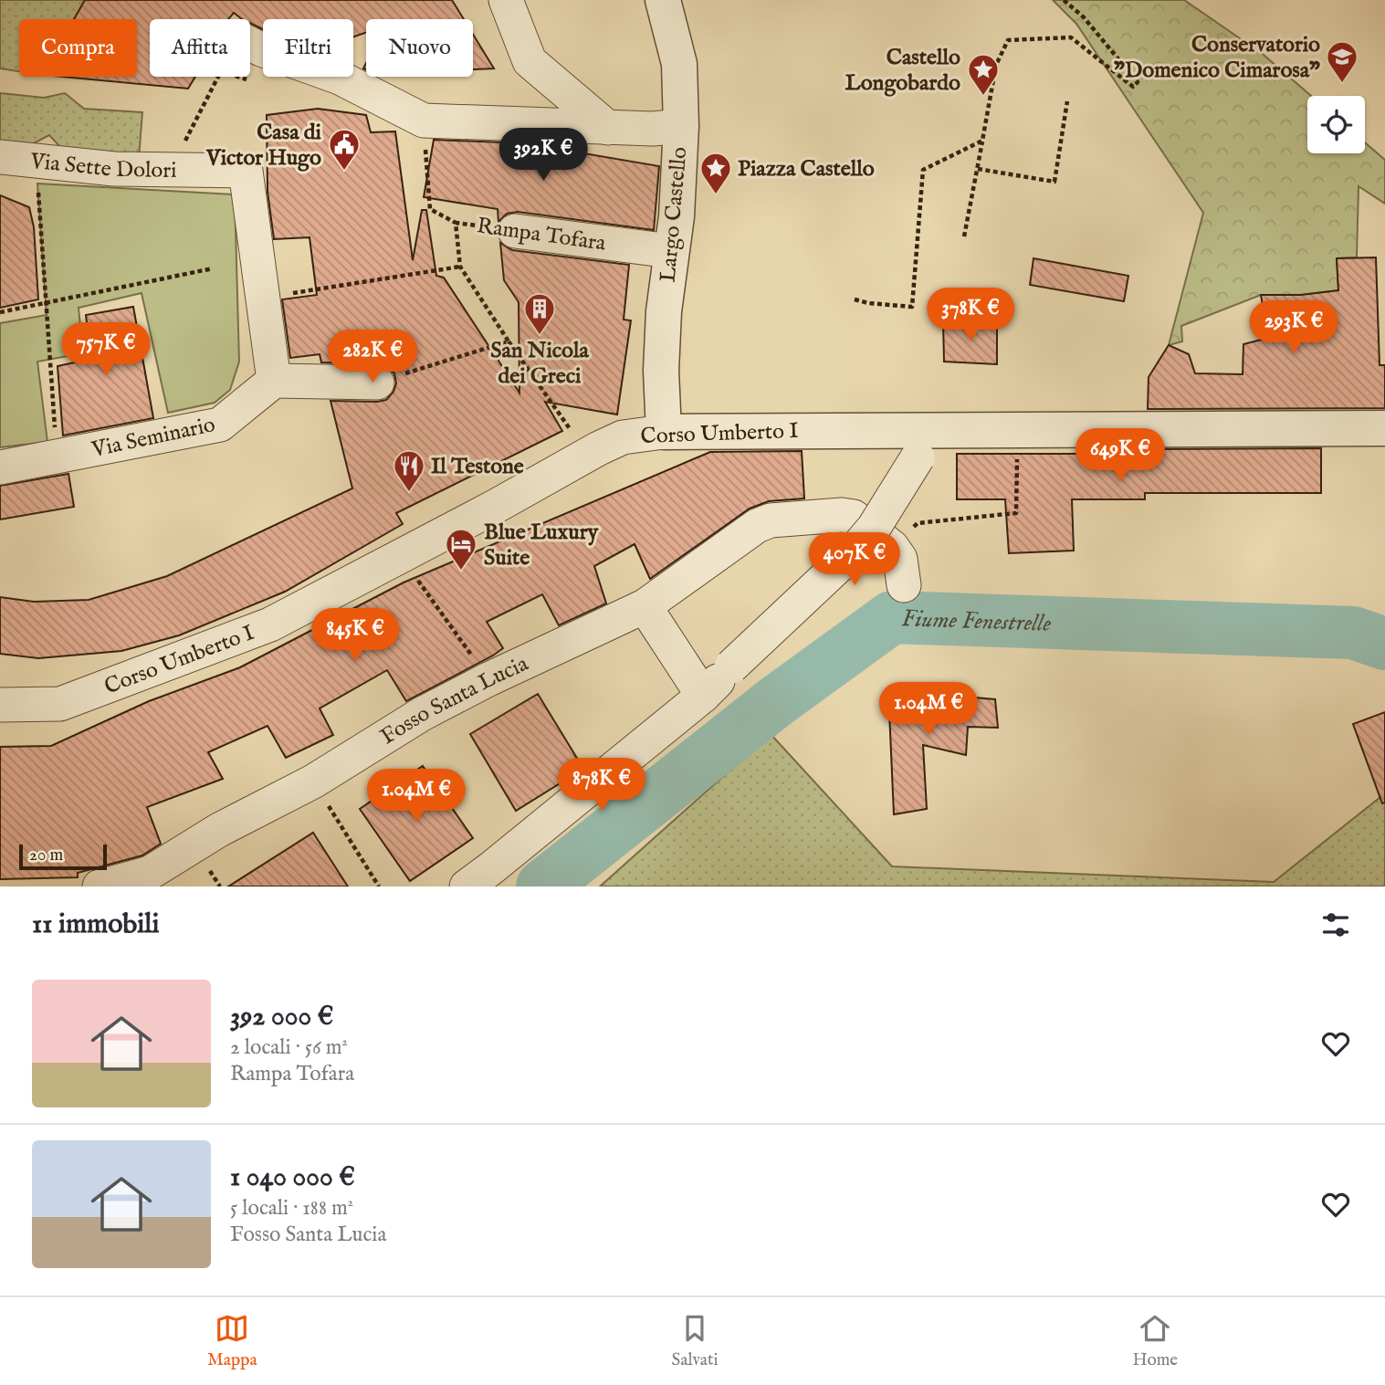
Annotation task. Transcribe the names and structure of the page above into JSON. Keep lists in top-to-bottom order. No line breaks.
{"streets":{"street":["Via Sette Dolori","Largo Castello","Rampa Tofara","Corso Umberto I","Via Seminario","Fosso Santa Lucia"]},"crossings":[["Largo Castello","Rampa Tofara"],["Largo Castello","Corso Umberto I"]],"water":["Fiume Fenestrelle"],"places":{"school or university":["Conservatorio \"Domenico Cimarosa\""],"place":["Castello Longobardo","Piazza Castello"],"public building":["Casa di Victor Hugo"],"building":["San Nicola dei Greci"],"restaurant":["Il Testone"],"hotel":["Blue Luxury Suite"]},"scale_bar":"20 m","page":{"chip":["Compra","Affitta","Filtri","Nuovo"],"price":["392K €","378K €","293K €","757K €","282K €","649K €","407K €","845K €","1.04M €","878K €","1.04M €"],"scale":"20 m","heading":"11 immobili","list":[{"name":"392 000 €","note":"2 locali · 56 m² · Rampa Tofara"},{"name":"1 040 000 €","note":"5 locali · 188 m² · Fosso Santa Lucia"}],"tabs":["Mappa","Salvati","Home"]}}
